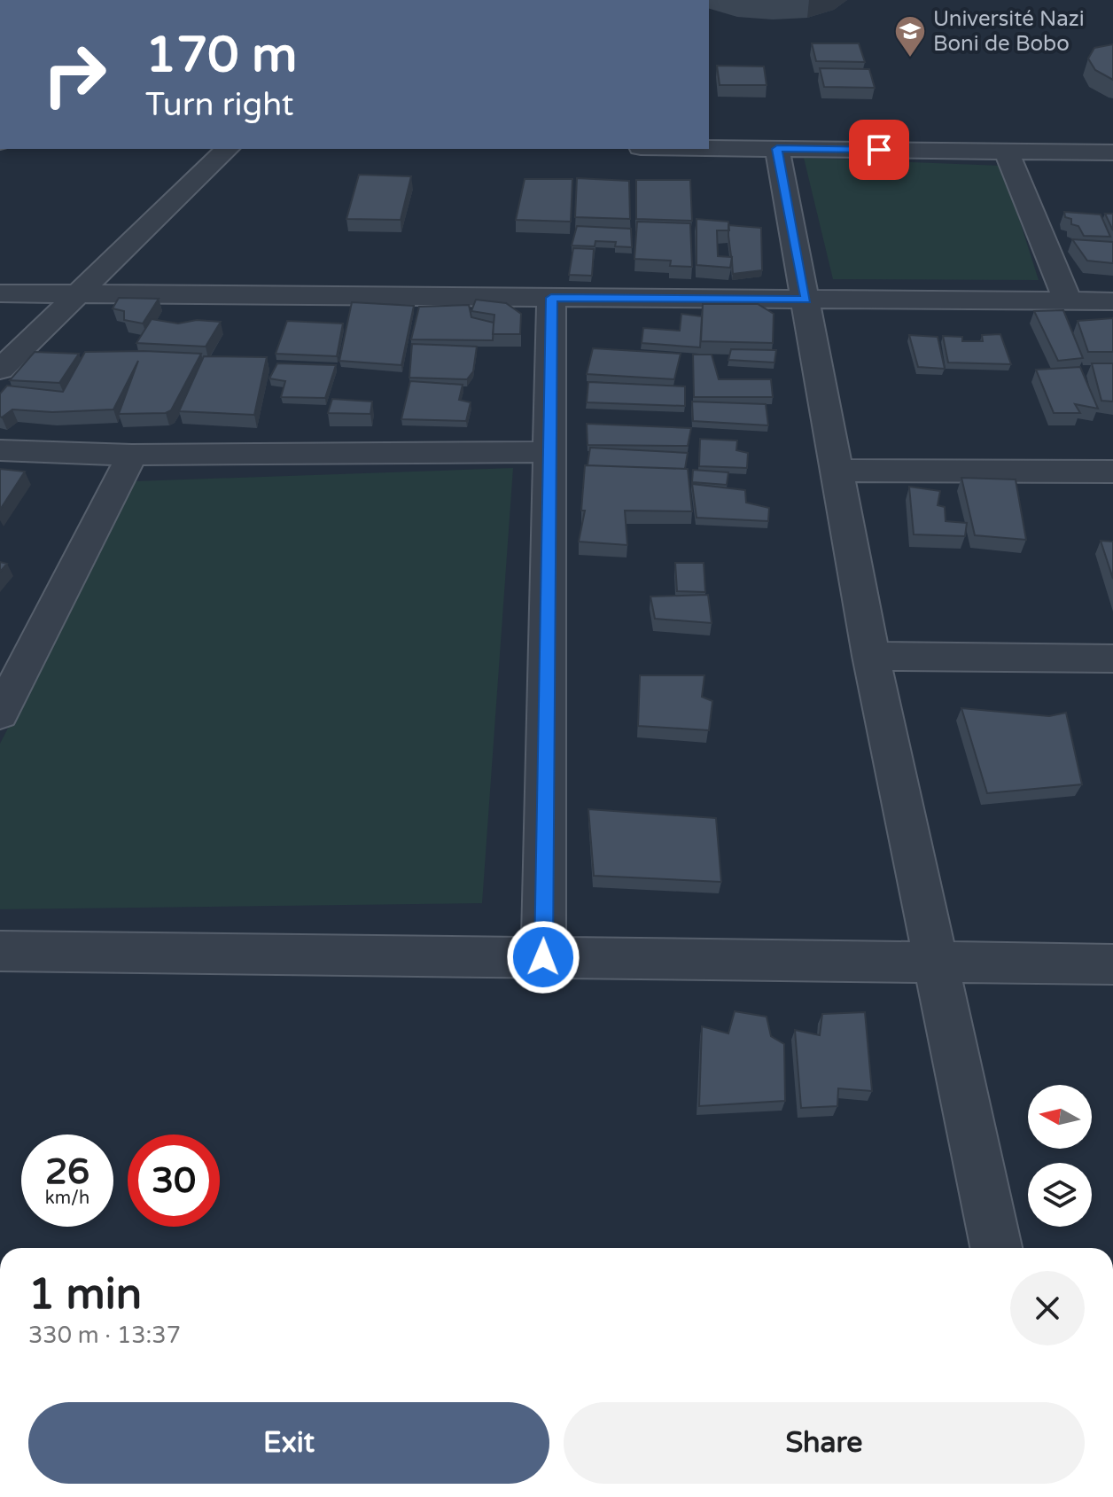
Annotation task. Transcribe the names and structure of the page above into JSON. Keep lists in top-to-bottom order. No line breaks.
{"places":{"school or university":["Université Nazi Boni de Bobo"]},"north":"left","page":{"turn":["170 m","Turn right"],"speed":"26 km/h","limit":"30","heading":["1 min","330 m · 13:37"],"buttons":["Exit","Share"]}}
